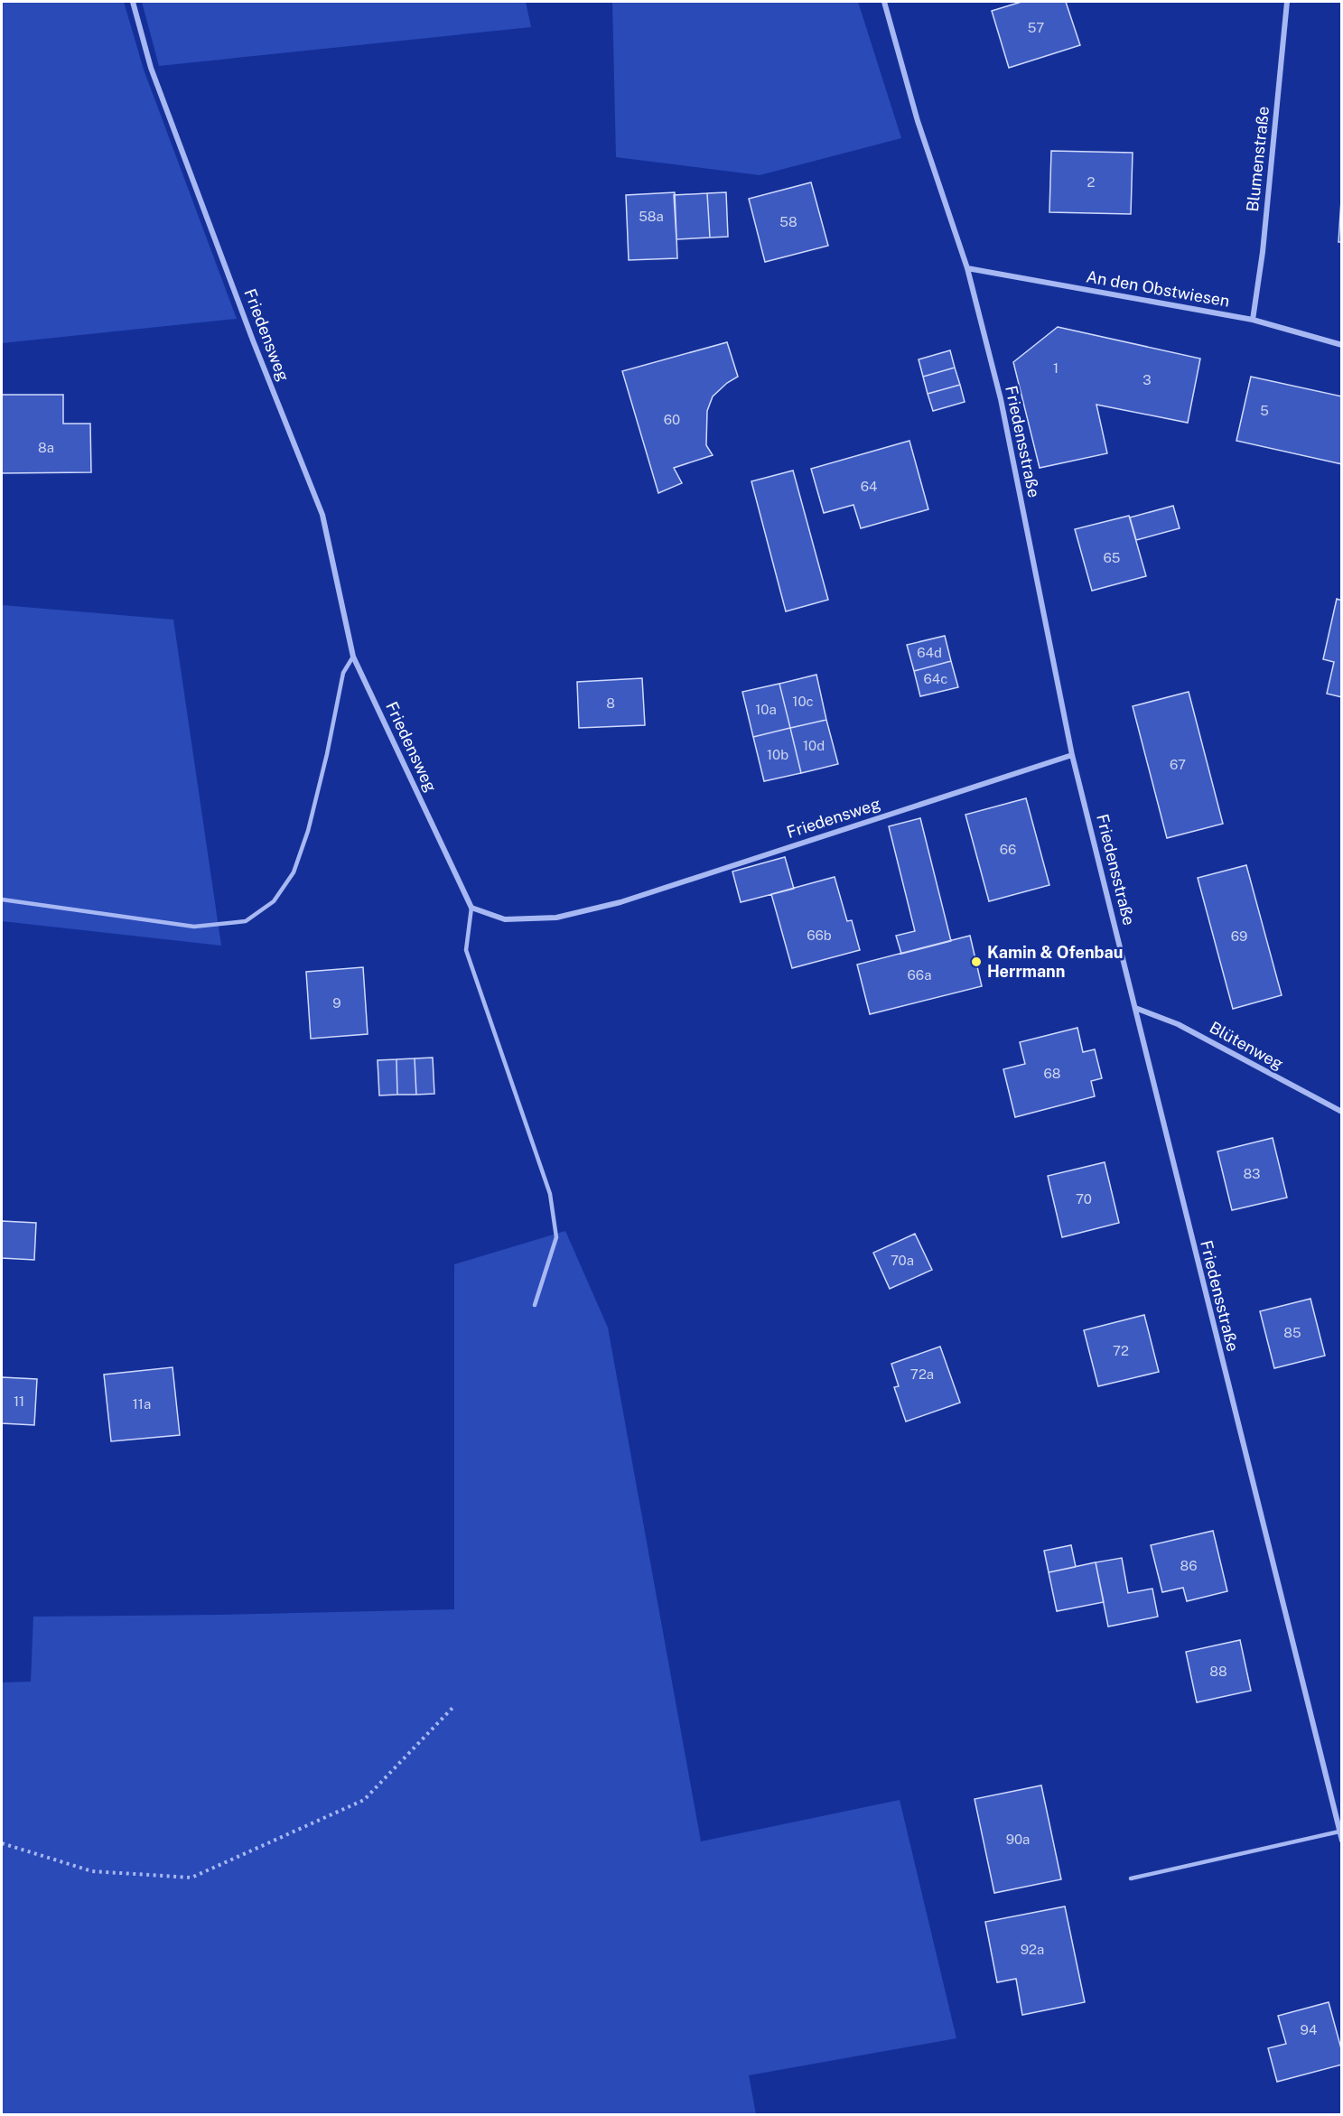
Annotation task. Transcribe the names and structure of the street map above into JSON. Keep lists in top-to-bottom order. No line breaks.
{"streets":{"street":["Blumenstraße","An den Obstwiesen","Friedensweg","Friedensstraße","Blütenweg"]},"crossings":[["Blumenstraße","An den Obstwiesen"],["An den Obstwiesen","Friedensstraße"],["Friedensweg","Friedensstraße"],["Friedensstraße","Blütenweg"]],"places":["Kamin & Ofenbau Herrmann"],"house_numbers":["57","2","58a","58","1","3","5","60","8a","64","65","64d","64c","10c","8","10a","10d","10b","67","66","66b","69","66a","9","68","83","70","70a","85","72","72a","11","11a","86","88","90a","92a","94"]}
